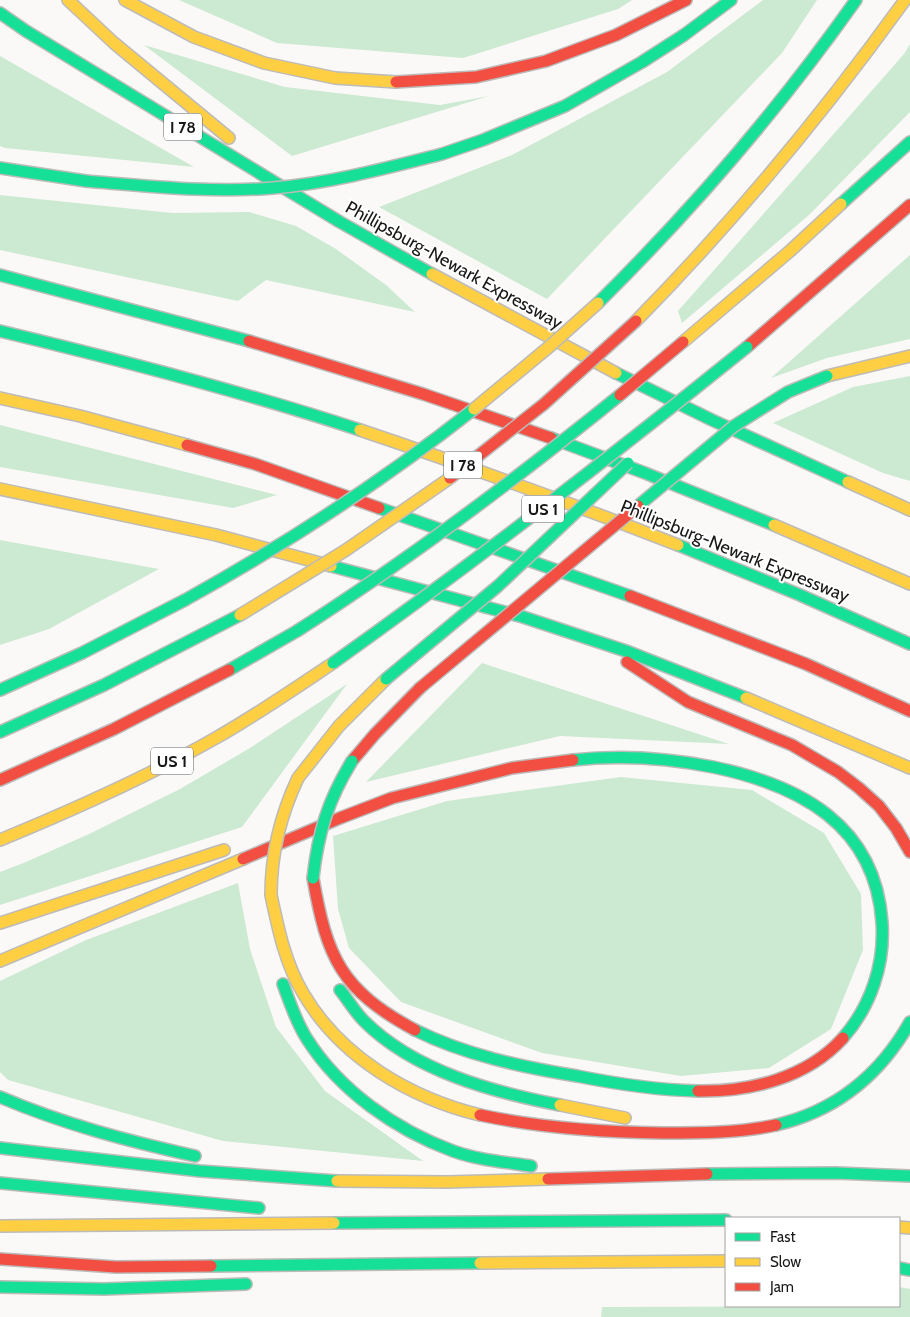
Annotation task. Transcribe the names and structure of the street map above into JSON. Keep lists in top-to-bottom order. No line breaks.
{"streets":{"highway":["I 78","Phillipsburg-Newark Expressway","US 1"]},"legend":["Fast","Slow","Jam"]}
